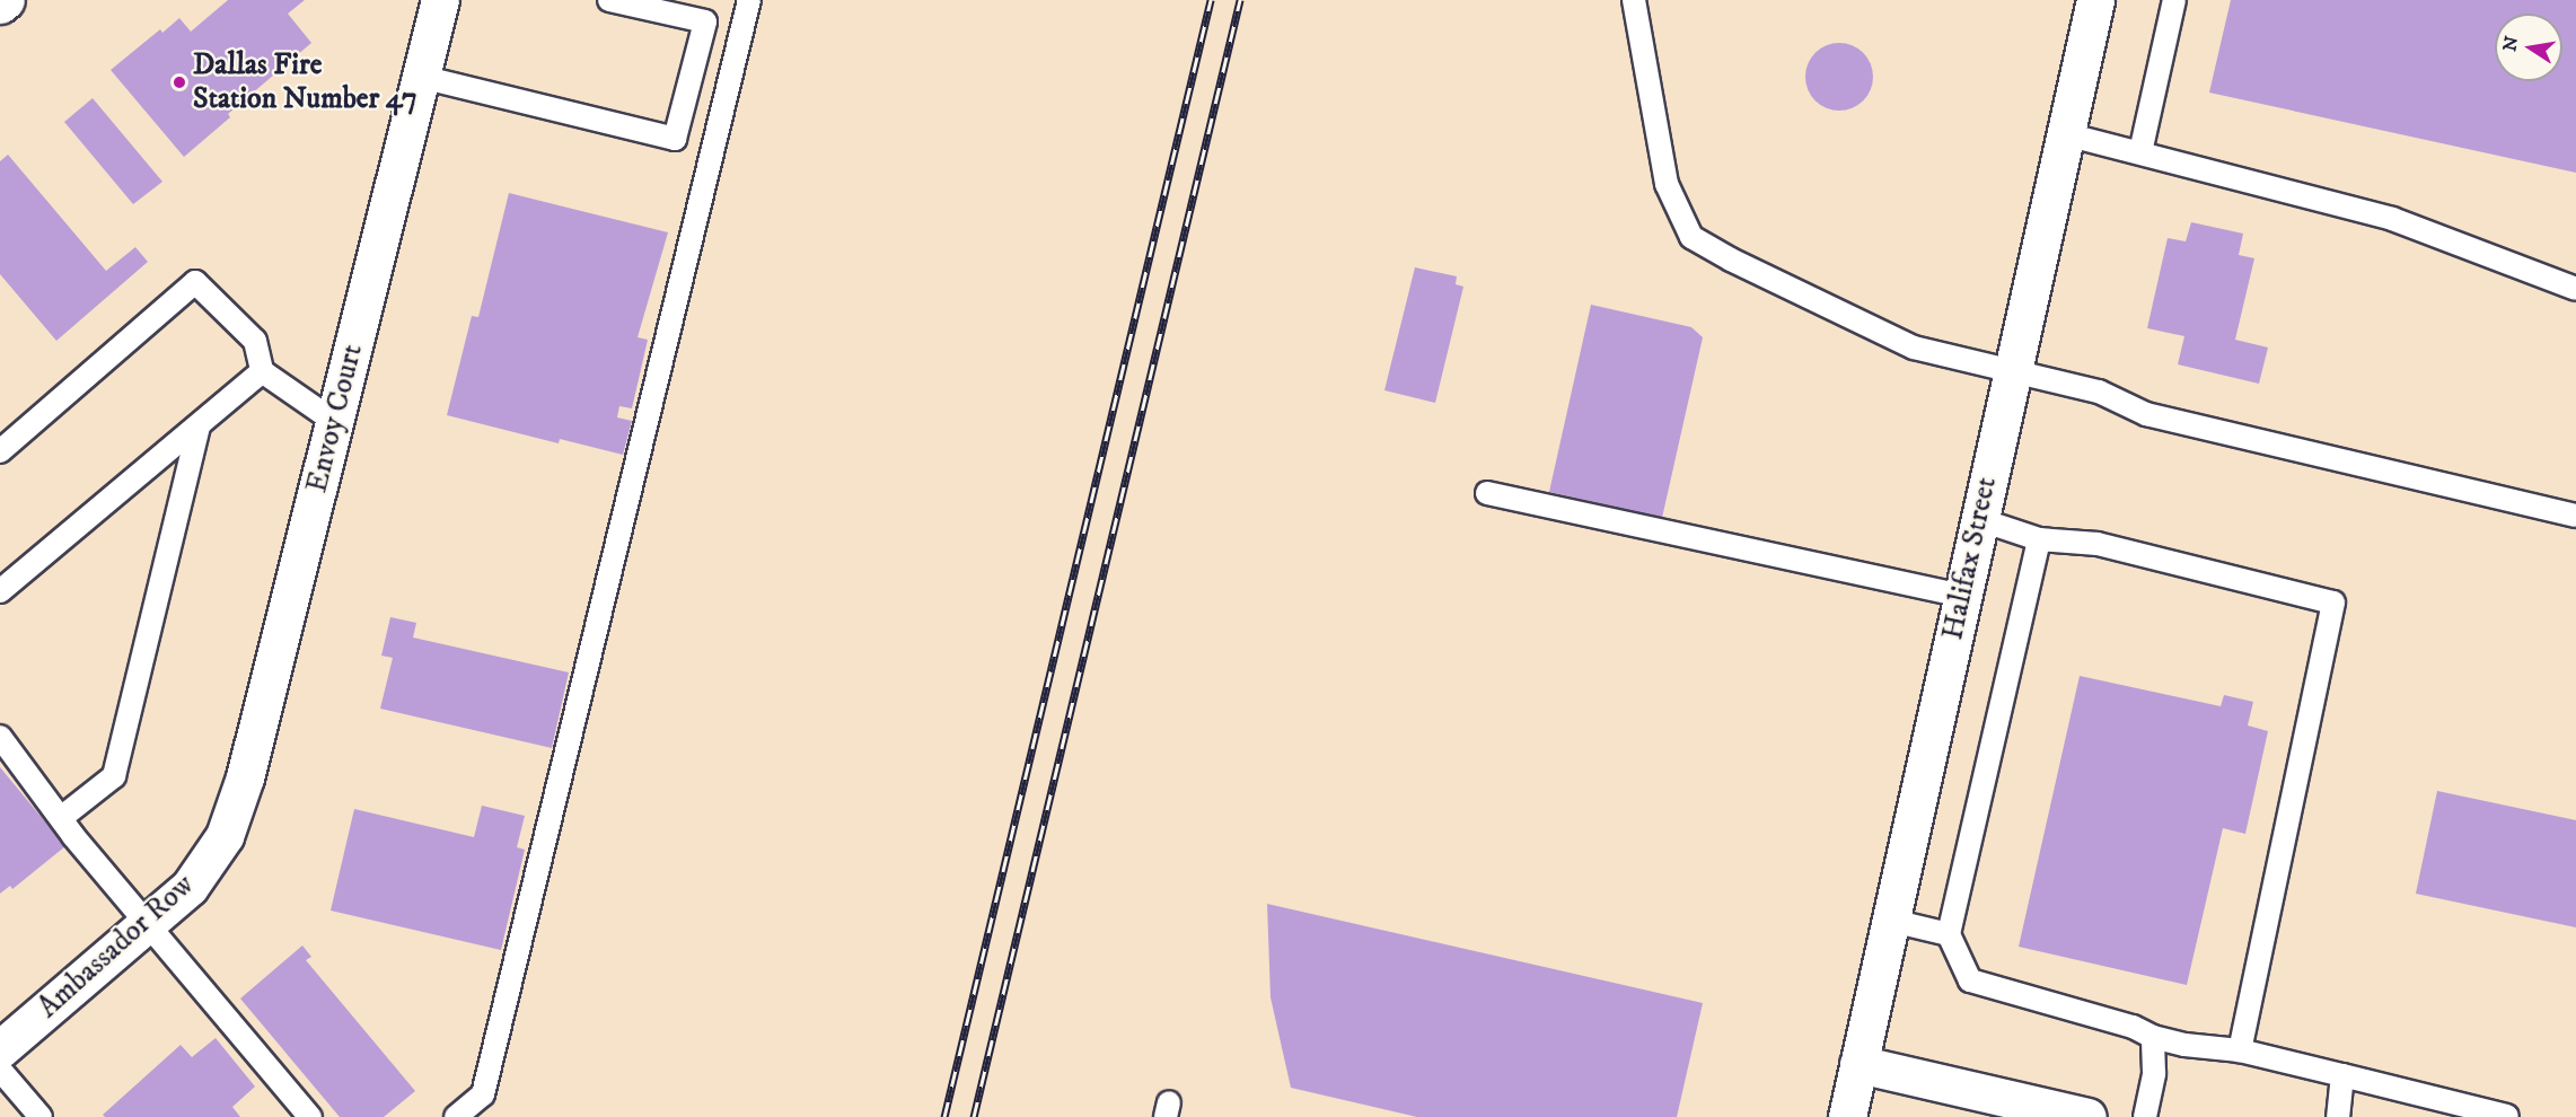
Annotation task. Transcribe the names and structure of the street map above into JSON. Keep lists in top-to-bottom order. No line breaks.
{"streets":{"street":["Envoy Court","Halifax Street","Ambassador Row"]},"crossings":[["Envoy Court","Ambassador Row"]],"places":["Dallas Fire Station Number 47"],"north":"left"}
